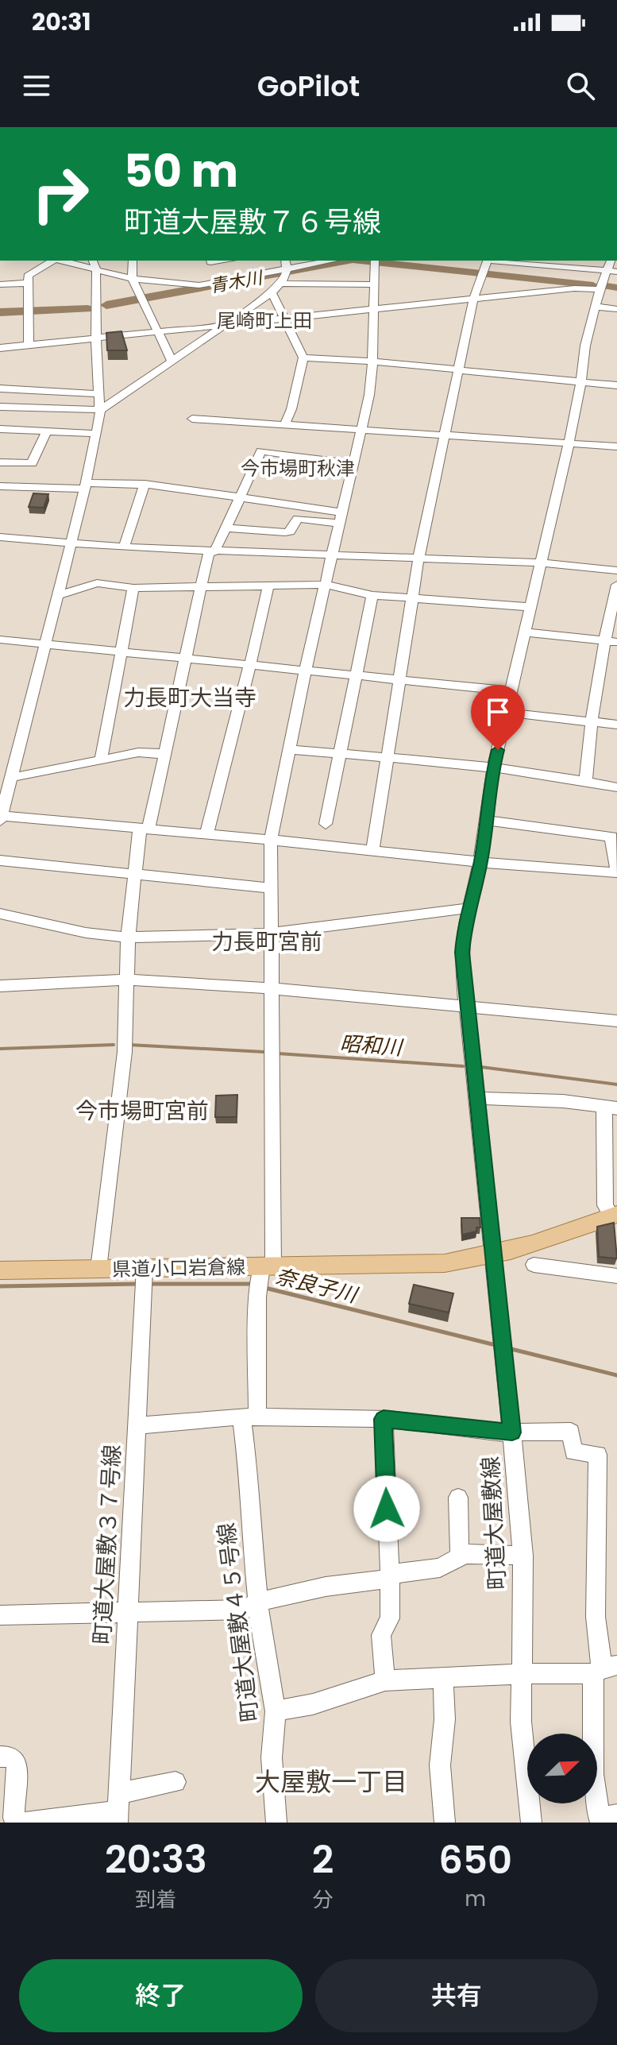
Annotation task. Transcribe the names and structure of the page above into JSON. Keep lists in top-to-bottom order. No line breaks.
{"streets":{"main road":["県道小口岩倉線"],"street":["町道大屋敷線","町道大屋敷３７号線","町道大屋敷４５号線"]},"crossings":[["県道小口岩倉線","町道大屋敷線"],["県道小口岩倉線","町道大屋敷３７号線"],["県道小口岩倉線","町道大屋敷４５号線"]],"districts":["尾崎町上田","今市場町秋津","力長町大当寺","力長町宮前","今市場町宮前","大屋敷一丁目"],"water":["青木川","昭和川","奈良子川"],"north":"top right","page":{"status":"20:31","header":"GoPilot","turn":["50 m","町道大屋敷７６号線"],"eta":["20:33","到着","2","分","650","m"],"buttons":["終了","共有"]}}
